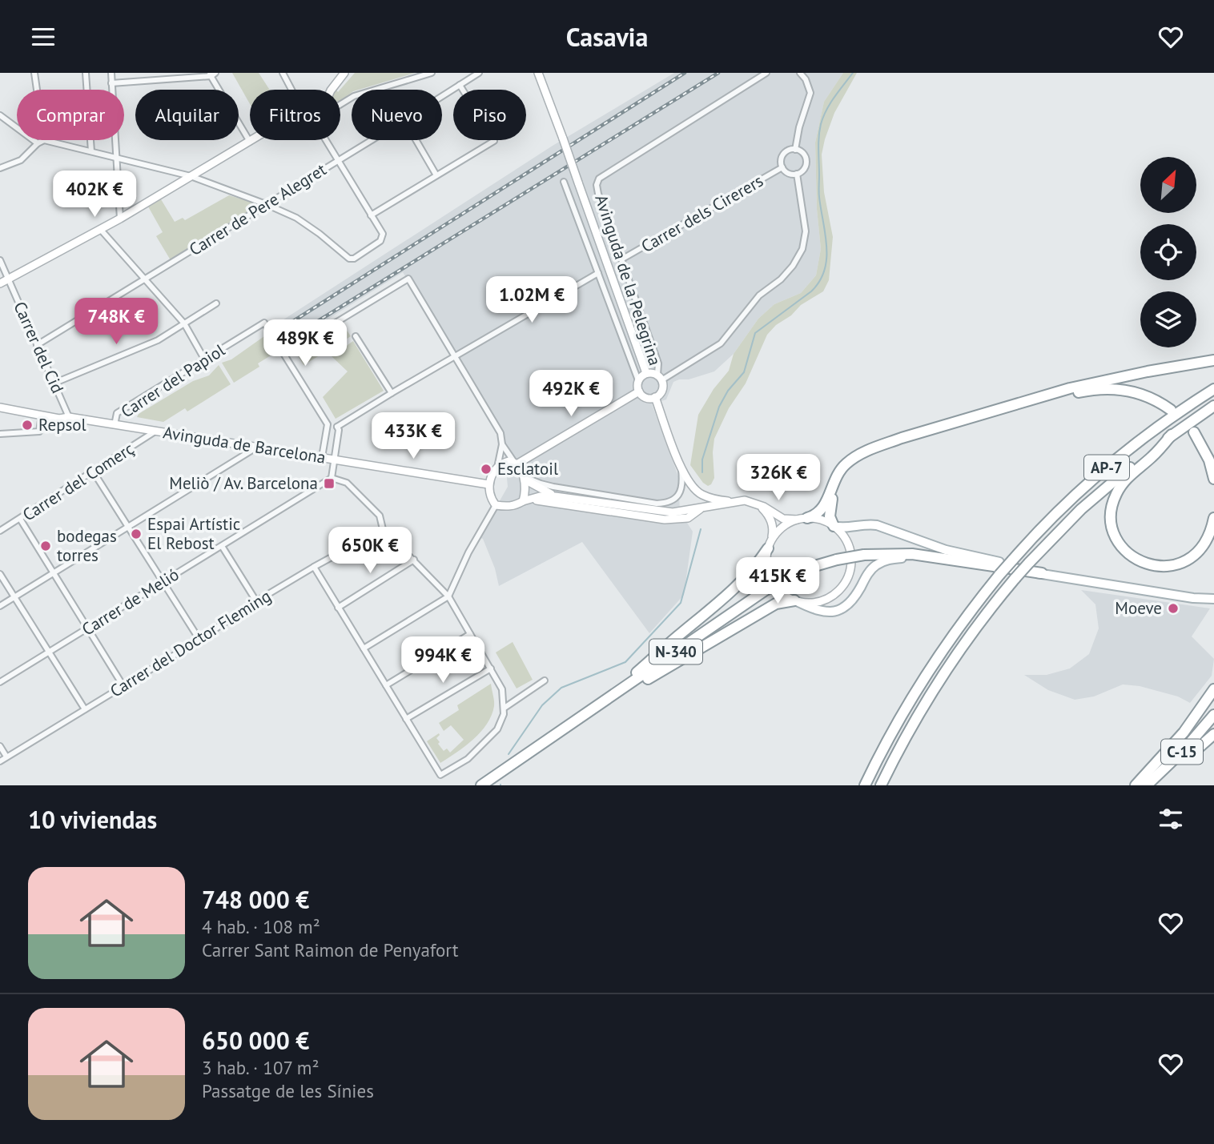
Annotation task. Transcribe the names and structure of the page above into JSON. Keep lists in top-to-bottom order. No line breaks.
{"streets":{"highway":["AP-7","N-340","C-15"],"street":["Carrer de Pere Alegret","Carrer dels Cirerers","Avinguda de la Pelegrina","Carrer del Cid","Carrer del Papiol","Avinguda de Barcelona","Carrer del Comerç","Carrer de Melió","Carrer del Doctor Fleming"]},"crossings":[["Carrer de Pere Alegret","Carrer del Cid"],["Carrer dels Cirerers","Avinguda de la Pelegrina"],["Carrer del Cid","Avinguda de Barcelona"],["Carrer del Papiol","Avinguda de Barcelona"],["Avinguda de Barcelona","Carrer del Comerç"]],"places":{"other":["Repsol","Esclatoil","Espai Artístic El Rebost","bodegas torres","Moeve"],"transit":["Meliò / Av. Barcelona"]},"north":"top right","page":{"header":"Casavia","chip":["Comprar","Alquilar","Filtros","Nuevo","Piso"],"price":["402K €","1.02M €","748K €","489K €","492K €","433K €","326K €","650K €","415K €","994K €"],"heading":"10 viviendas","list":[{"name":"748 000 €","note":"4 hab. · 108 m² · Carrer Sant Raimon de Penyafort"},{"name":"650 000 €","note":"3 hab. · 107 m² · Passatge de les Sínies"}]}}
